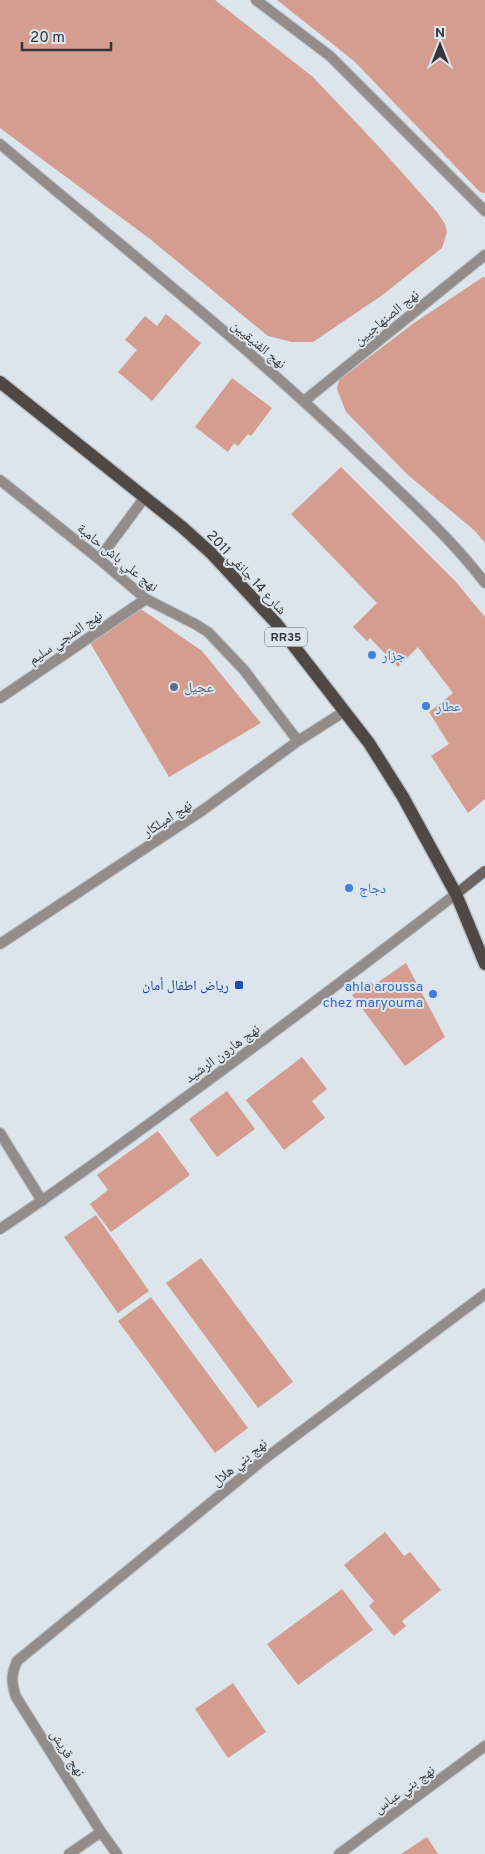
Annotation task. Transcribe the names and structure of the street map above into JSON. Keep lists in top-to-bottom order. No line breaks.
{"streets":{"main road":["شارع 14 جانفي 2011","RR35"],"street":["نهج الصنهاجيين","نهج الفنيقيين","نهج علي باش حامبة","نهج المنجي سليم","نهج اميلكار","نهج هارون الرشيد","نهج بني هلال","نهج قريش","نهج بني عباس"]},"crossings":[["نهج الصنهاجيين","نهج الفنيقيين"],["نهج علي باش حامبة","نهج المنجي سليم"],["نهج علي باش حامبة","نهج اميلكار"],["شارع 14 جانفي 2011","نهج اميلكار"],["شارع 14 جانفي 2011","نهج هارون الرشيد"],["نهج بني هلال","نهج قريش"]],"places":{"other":["جزار","عجيل","عطار","دجاج","ahla aroussa chez maryouma"],"transit":["رياض اطفال أمان"]},"scale_bar":"20 m","north":"top"}
